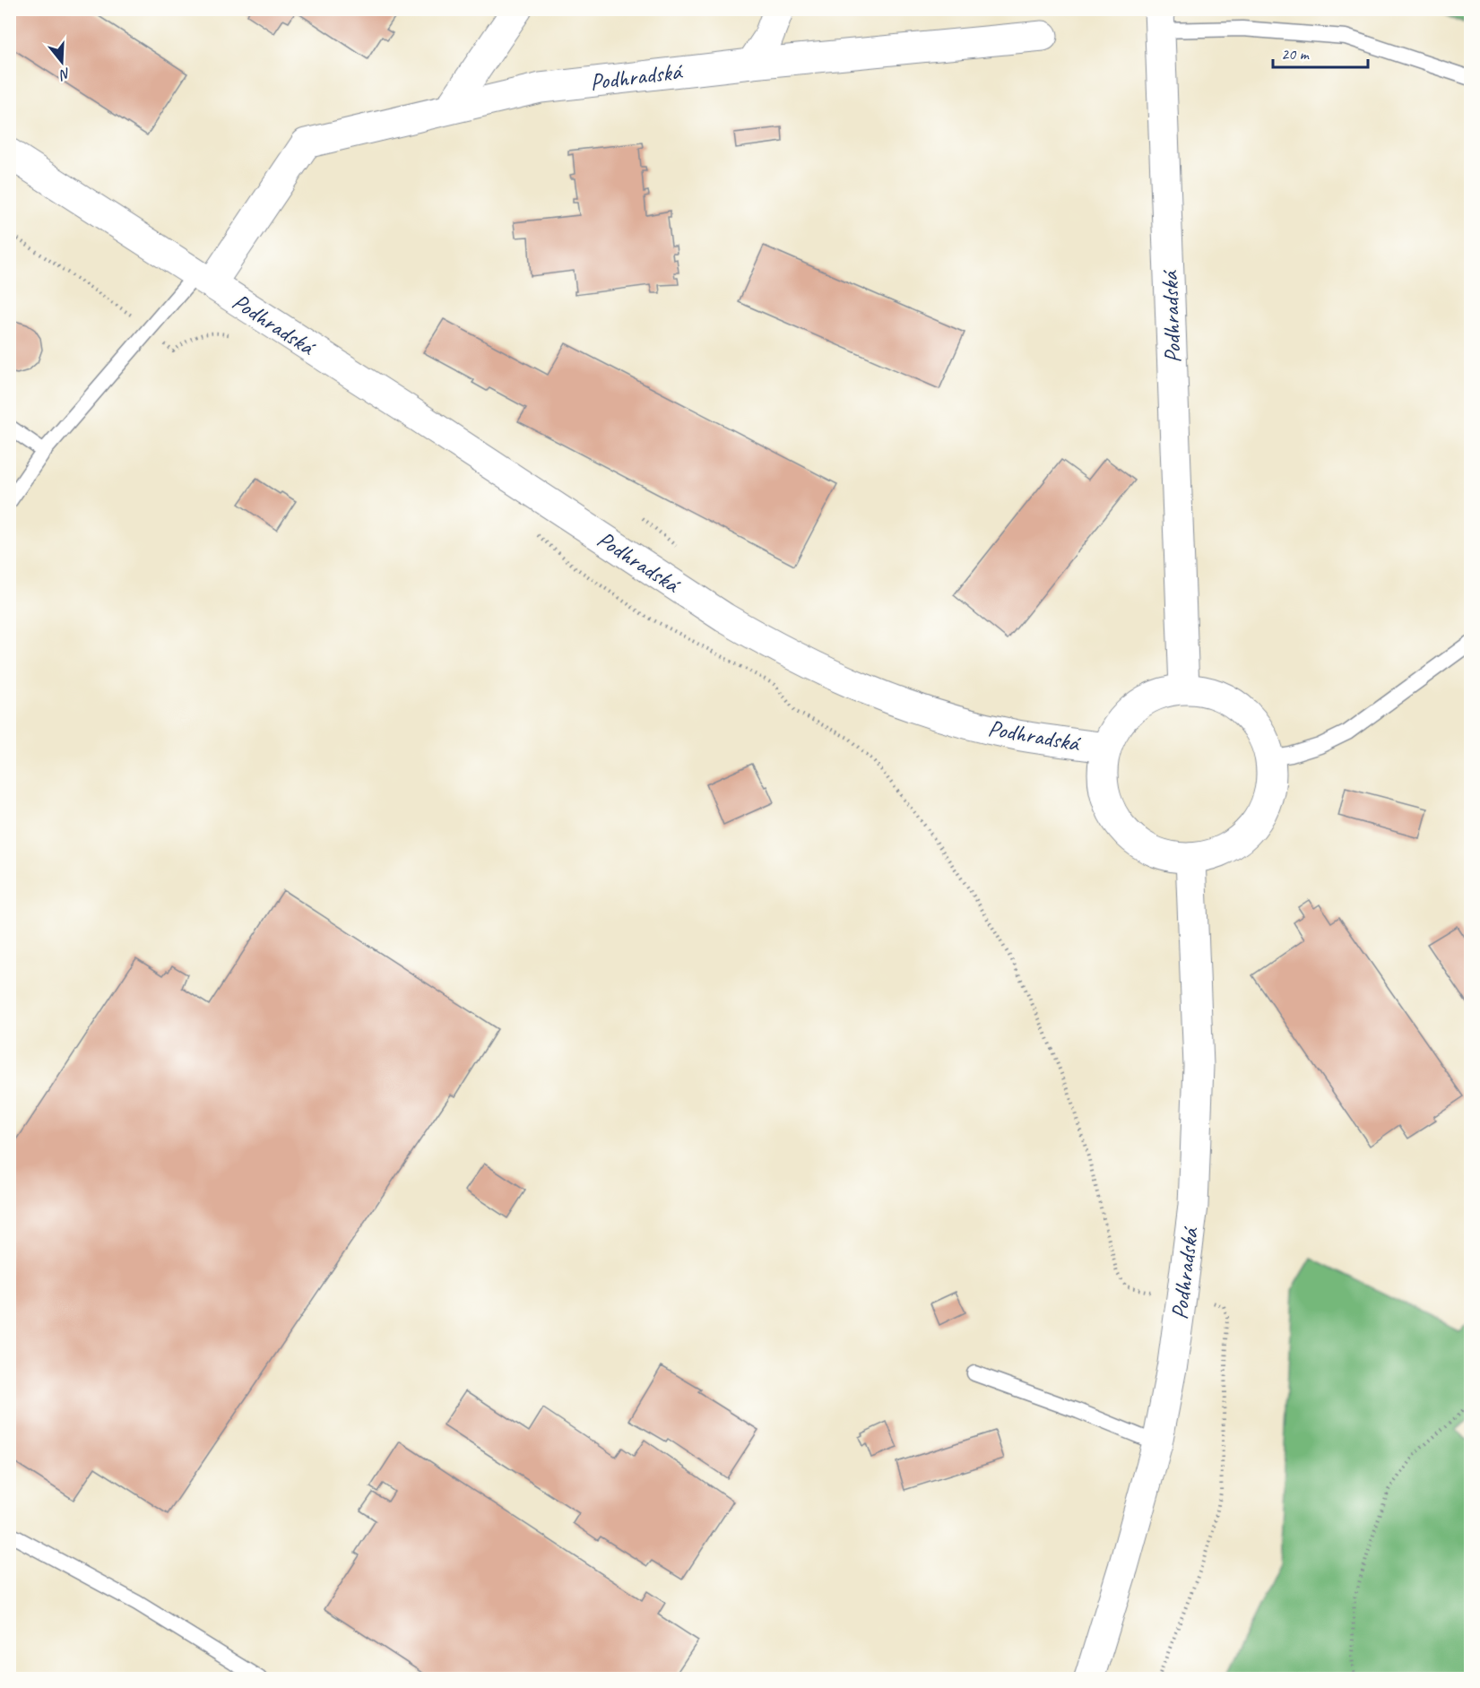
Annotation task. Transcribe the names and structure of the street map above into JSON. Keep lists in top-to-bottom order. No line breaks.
{"streets":{"street":["Podhradská"]},"scale_bar":"20 m","north":"bottom"}
